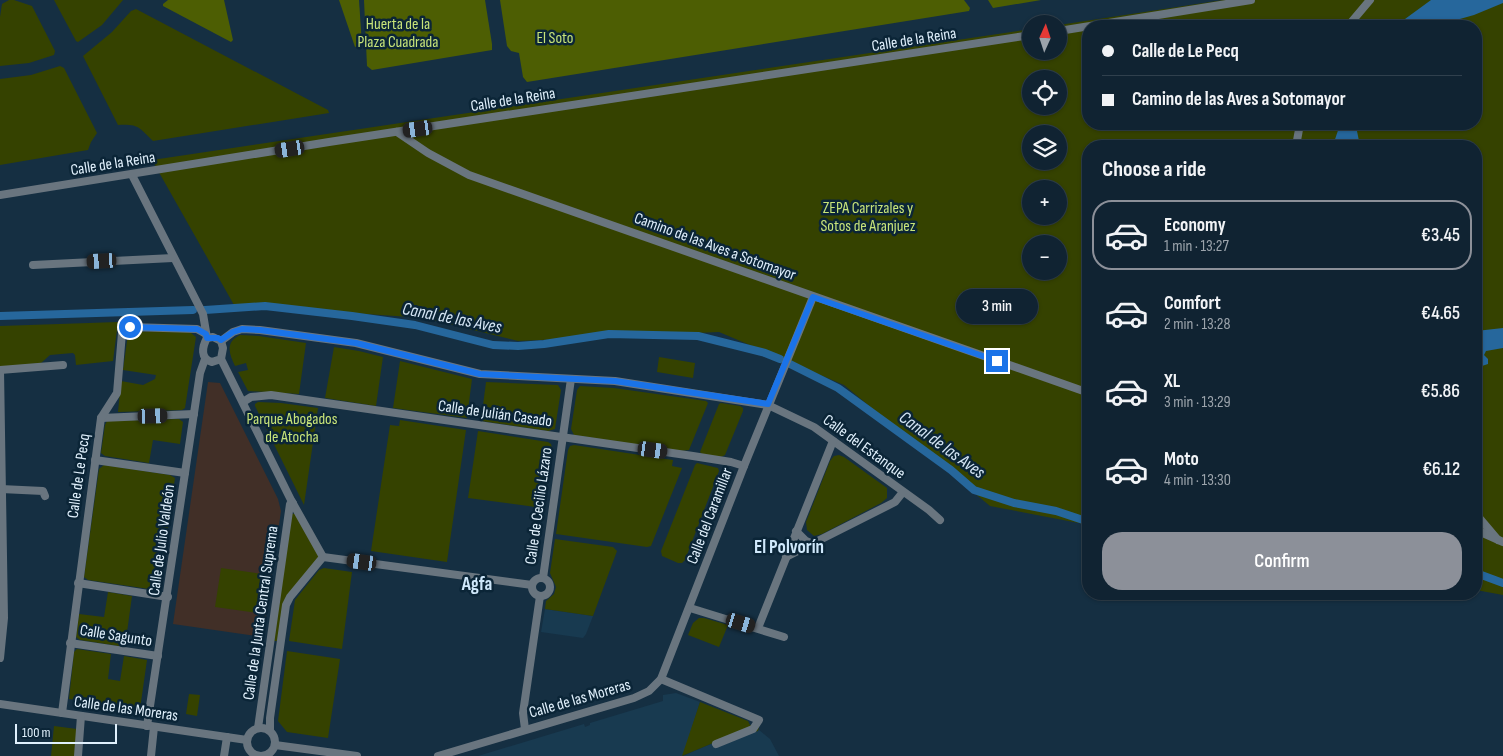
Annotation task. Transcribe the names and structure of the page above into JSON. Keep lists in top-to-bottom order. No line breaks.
{"streets":{"street":["Calle de la Reina","Camino de las Aves a Sotomayor","Calle de Julián Casado","Calle del Estanque","Calle de Le Pecq","Calle de Cecilio Lázaro","Calle del Caramillar","Calle de Julio Valdeón","Calle de la Junta Central Suprema","Calle Sagunto","Calle de las Moreras"]},"crossings":[["Calle de la Reina","Camino de las Aves a Sotomayor"],["Camino de las Aves a Sotomayor","Calle del Caramillar"],["Calle de Julián Casado","Calle de Cecilio Lázaro"],["Calle de Julián Casado","Calle del Caramillar"],["Calle de Julián Casado","Calle de la Junta Central Suprema"],["Calle del Estanque","Calle de Le Pecq"],["Calle del Estanque","Calle de Cecilio Lázaro"],["Calle del Estanque","Calle del Caramillar"],["Calle del Estanque","Calle de Julio Valdeón"],["Calle del Estanque","Calle de la Junta Central Suprema"],["Calle de Le Pecq","Calle de Julio Valdeón"],["Calle de Le Pecq","Calle de la Junta Central Suprema"],["Calle de Le Pecq","Calle Sagunto"],["Calle de Le Pecq","Calle de las Moreras"],["Calle del Caramillar","Calle de las Moreras"],["Calle de Julio Valdeón","Calle de la Junta Central Suprema"],["Calle de Julio Valdeón","Calle Sagunto"],["Calle de Julio Valdeón","Calle de las Moreras"],["Calle de la Junta Central Suprema","Calle de las Moreras"]],"districts":["El Polvorín","Agfa"],"water":["Canal de las Aves"],"parks":["Huerta de la Plaza Cuadrada","El Soto","ZEPA Carrizales y Sotos de Aranjuez","Parque Abogados de Atocha"],"scale_bar":"100 m","north":"top","page":{"map_buttons":["+","−"],"banner":["Calle de Le Pecq","Camino de las Aves a Sotomayor"],"heading":"Choose a ride","list":[{"name":"Economy","note":"1 min · 13:27","value":"€3.45"},{"name":"Comfort","note":"2 min · 13:28","value":"€4.65"},{"name":"XL","note":"3 min · 13:29","value":"€5.86"},{"name":"Moto","note":"4 min · 13:30","value":"€6.12"}],"bubble":"3 min","buttons":"Confirm","scale":"100 m"}}
